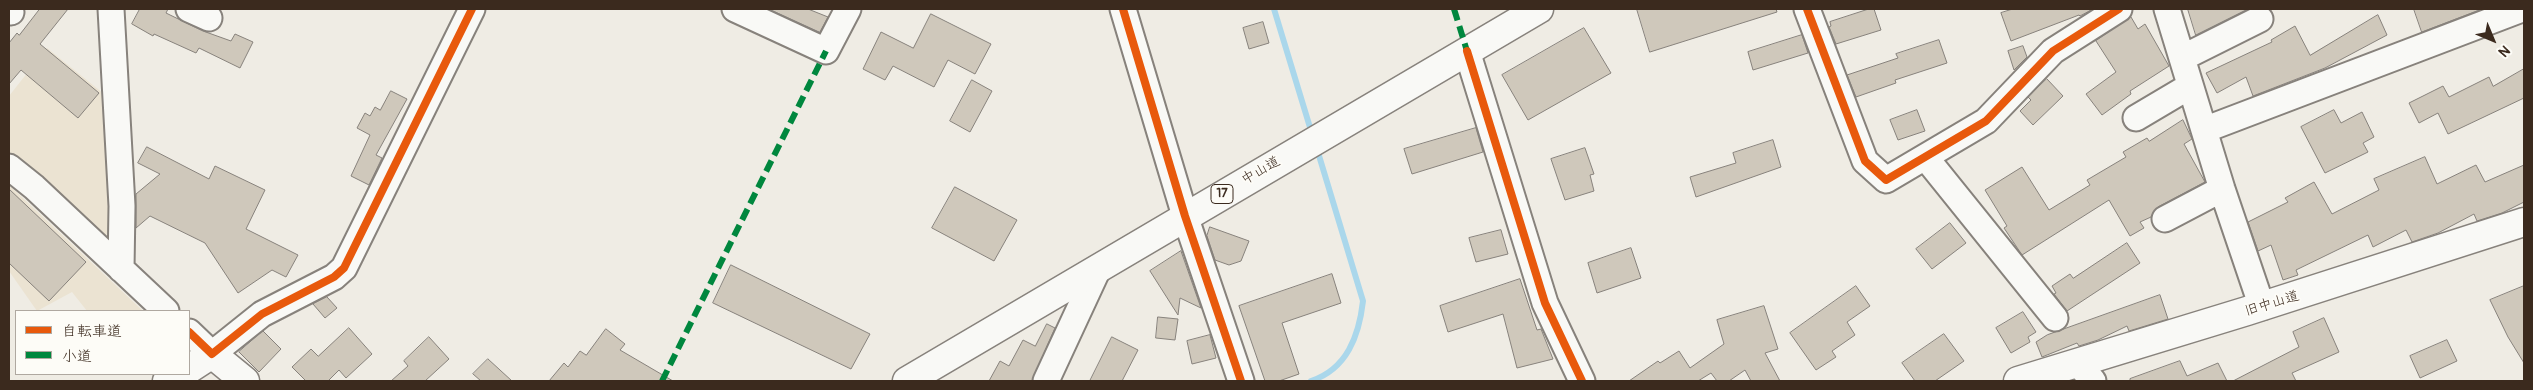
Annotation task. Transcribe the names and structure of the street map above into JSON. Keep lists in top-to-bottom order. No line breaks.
{"streets":{"main road":["中山道","17","旧中山道"]},"legend":["自転車道","小道"],"north":"bottom right"}
